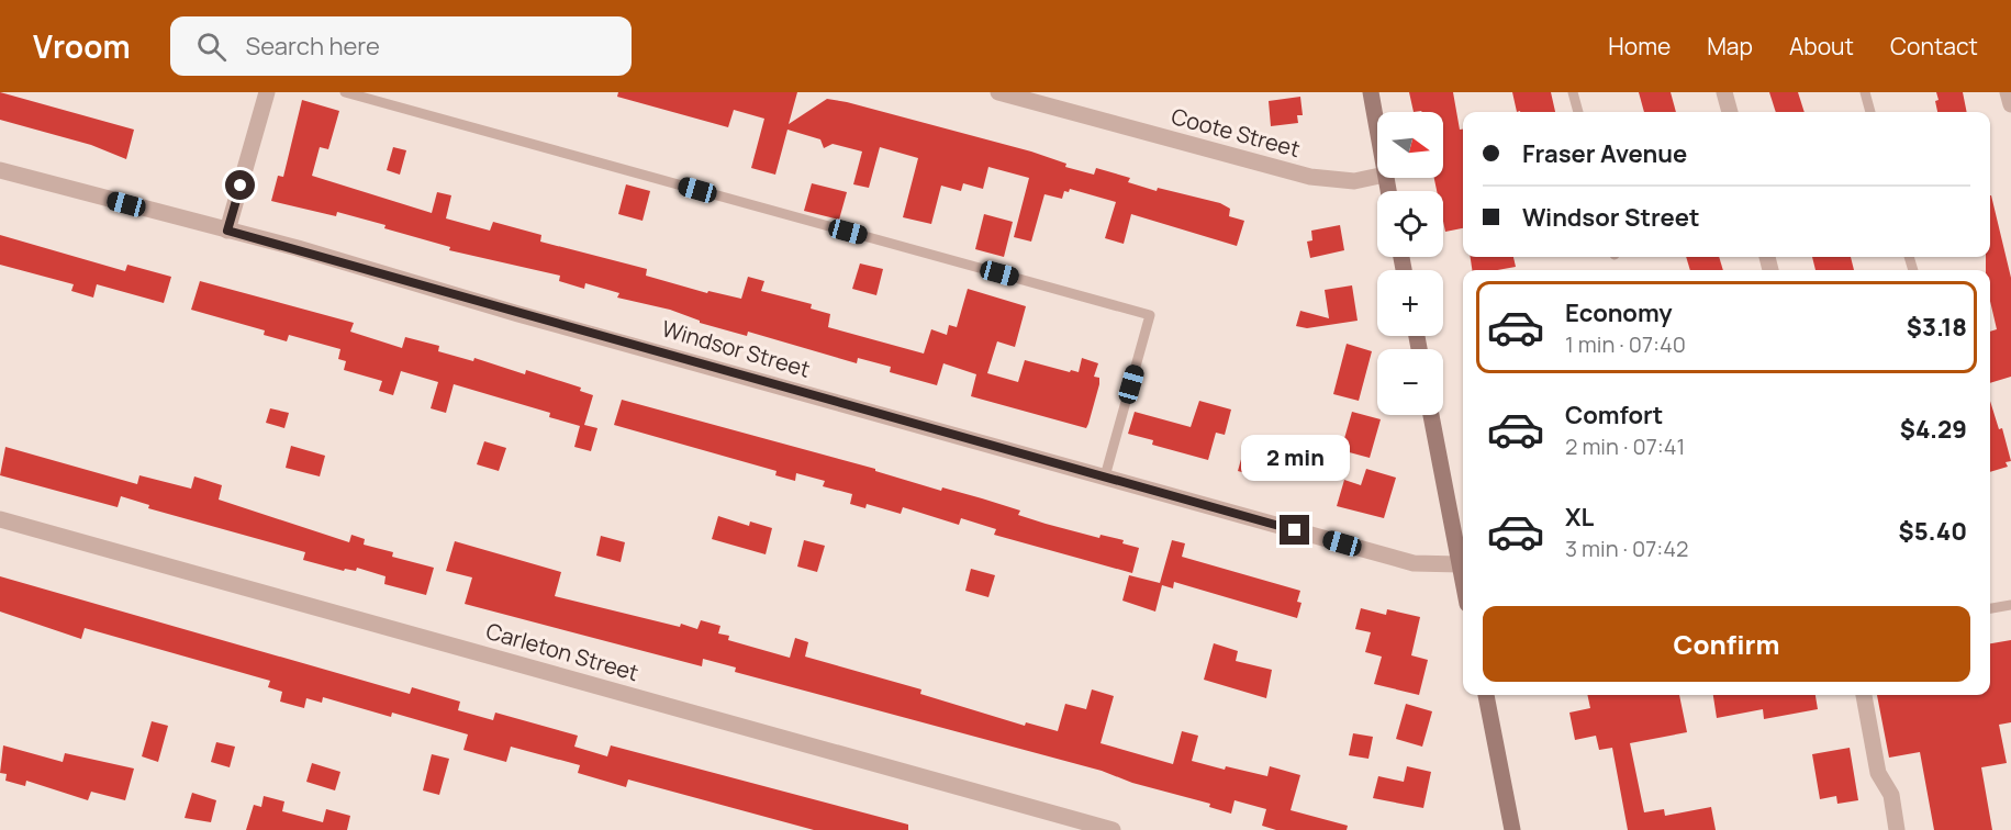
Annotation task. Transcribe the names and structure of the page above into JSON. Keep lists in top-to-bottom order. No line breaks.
{"streets":{"street":["Coote Street","Windsor Street","Carleton Street"]},"north":"right","page":{"header":"Vroom","search":"Search here","nav":["Home","Map","About","Contact"],"map_buttons":["+","−"],"banner":["Fraser Avenue","Windsor Street"],"list":[{"name":"Economy","note":"1 min · 07:40","value":"$3.18"},{"name":"Comfort","note":"2 min · 07:41","value":"$4.29"},{"name":"XL","note":"3 min · 07:42","value":"$5.40"}],"bubble":"2 min","buttons":"Confirm"}}
